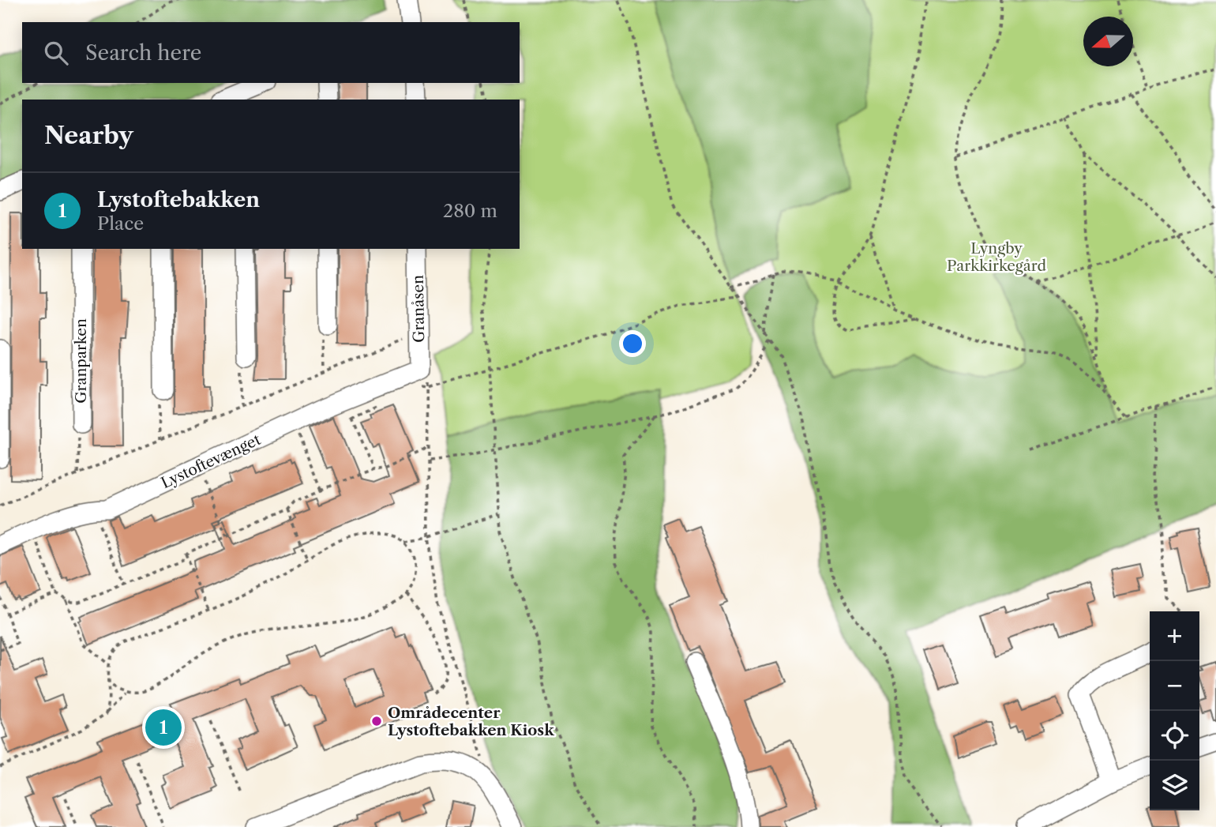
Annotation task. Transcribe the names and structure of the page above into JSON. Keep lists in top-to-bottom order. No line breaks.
{"streets":{"street":["Granåsen","Granparken","Lystoftevænget"]},"crossings":[["Granåsen","Lystoftevænget"]],"parks":["Lyngby Parkkirkegård"],"places":["Områdecenter Lystoftebakken Kiosk"],"north":"left","page":{"search":"Search here","heading":"Nearby","list":[{"mark":"1","name":"Lystoftebakken","note":"Place","value":"280 m"}],"map_buttons":["+","−"],"pins":"1"}}
